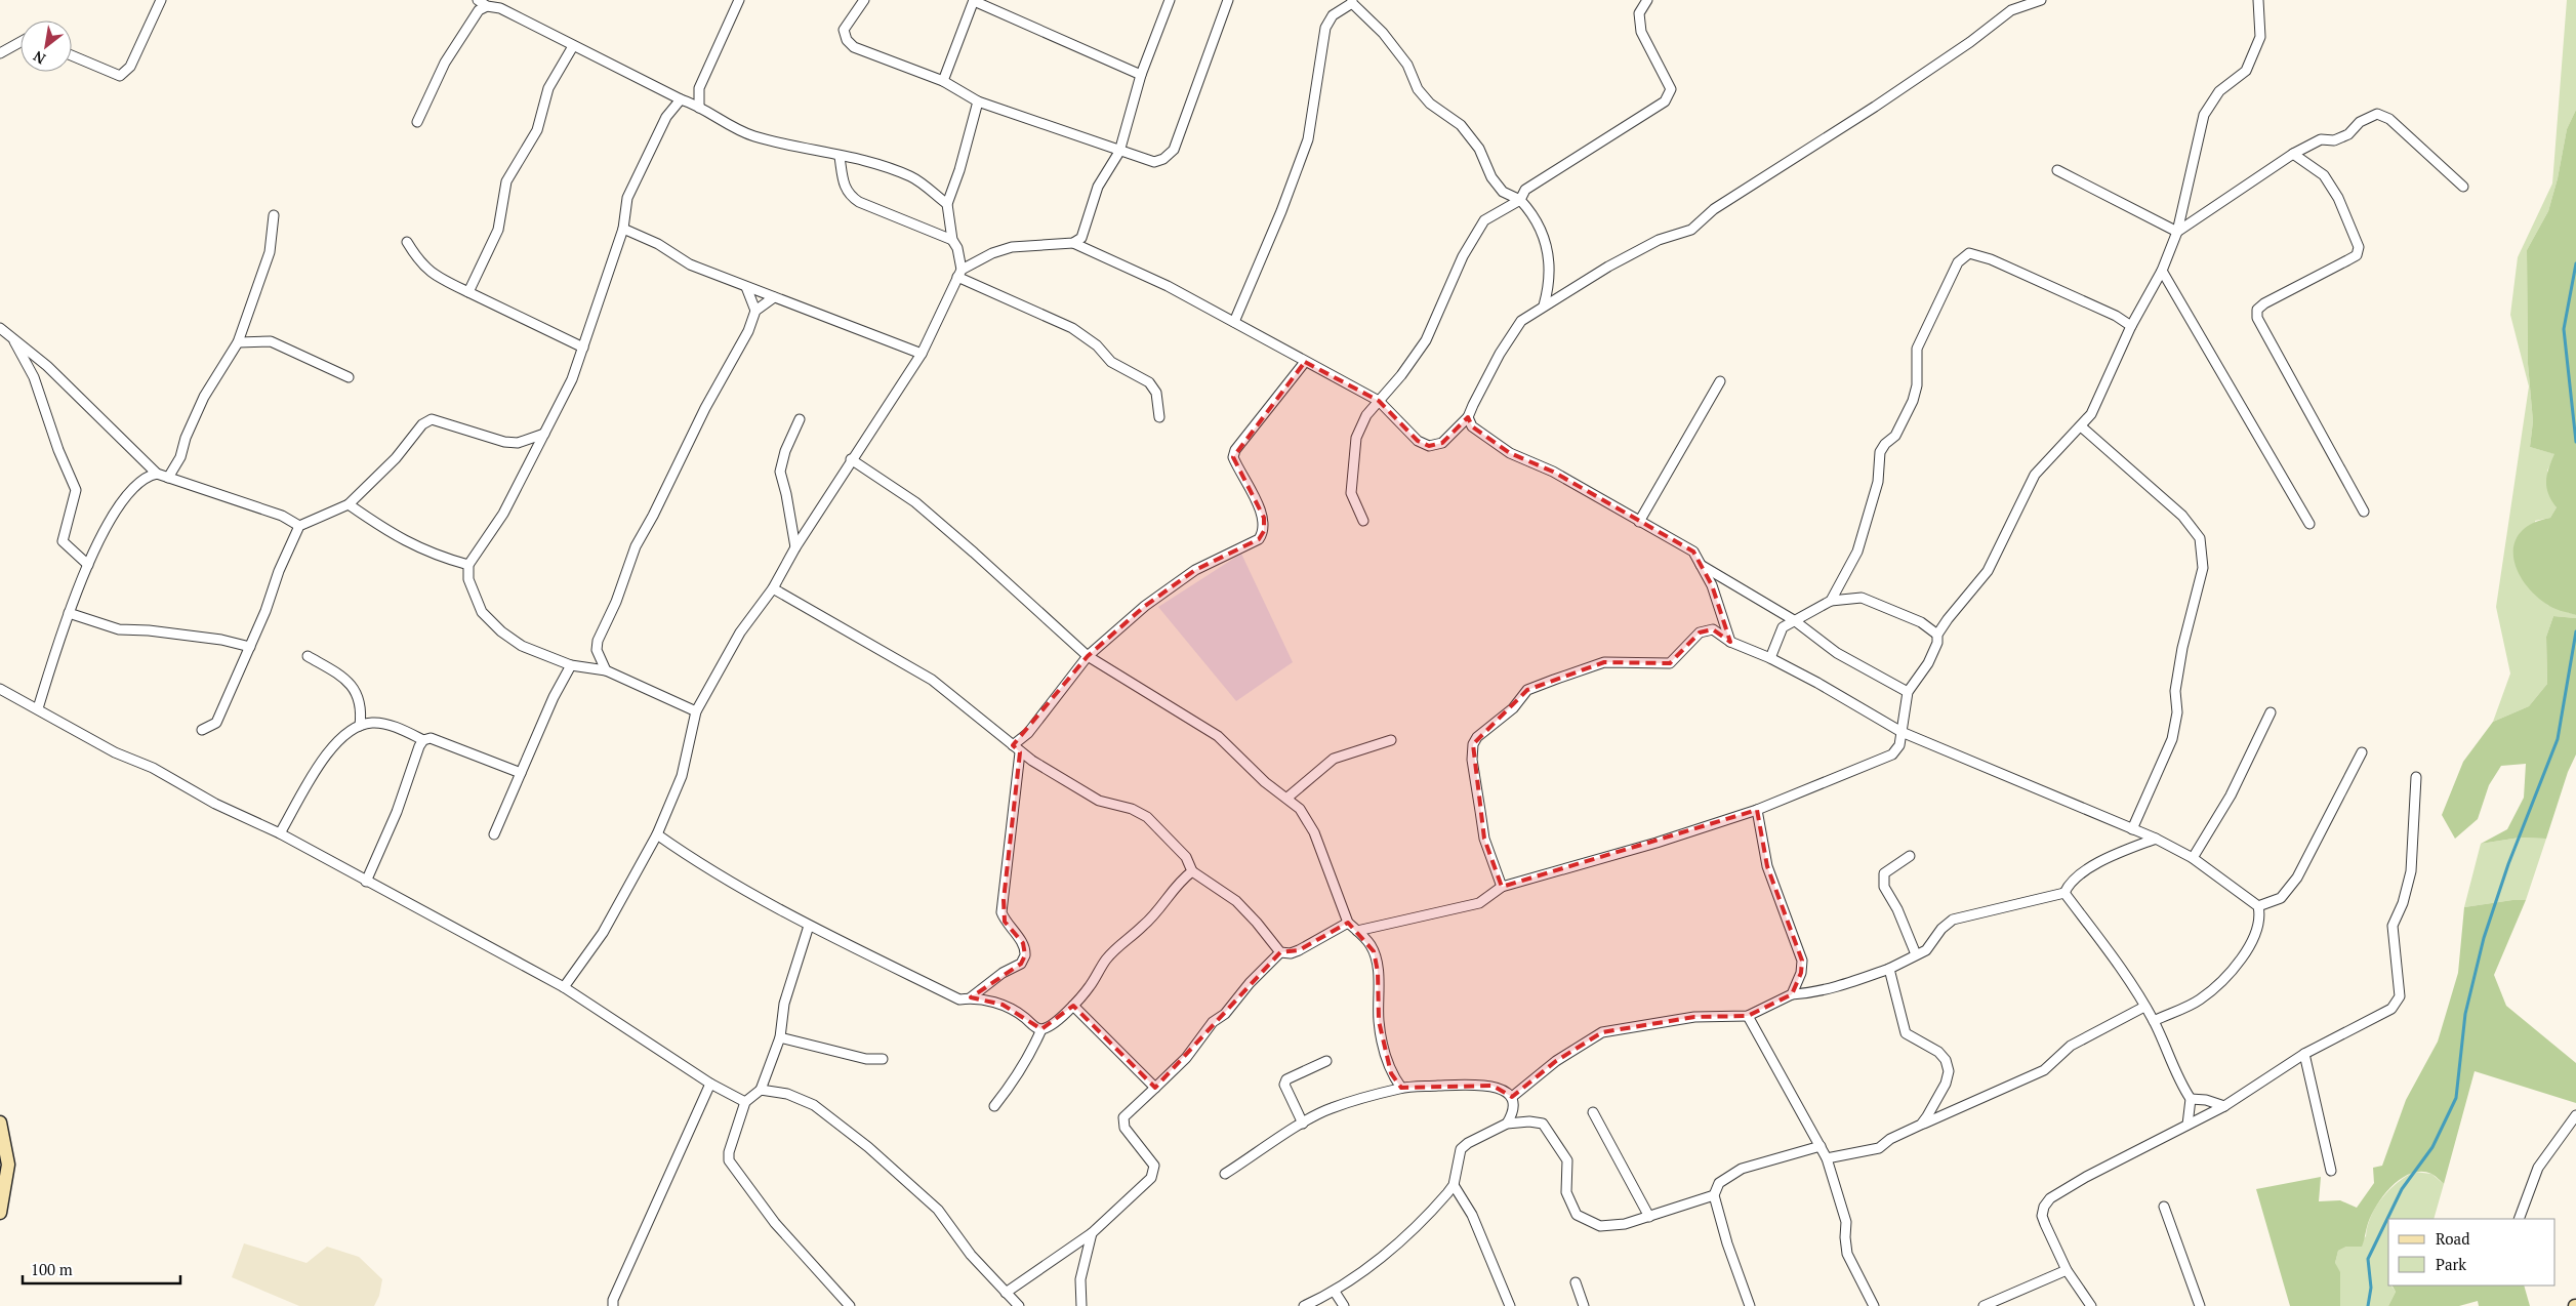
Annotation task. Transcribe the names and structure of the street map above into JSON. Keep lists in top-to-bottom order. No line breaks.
{"legend":["Road","Park"],"scale_bar":"100 m","north":"bottom left"}
